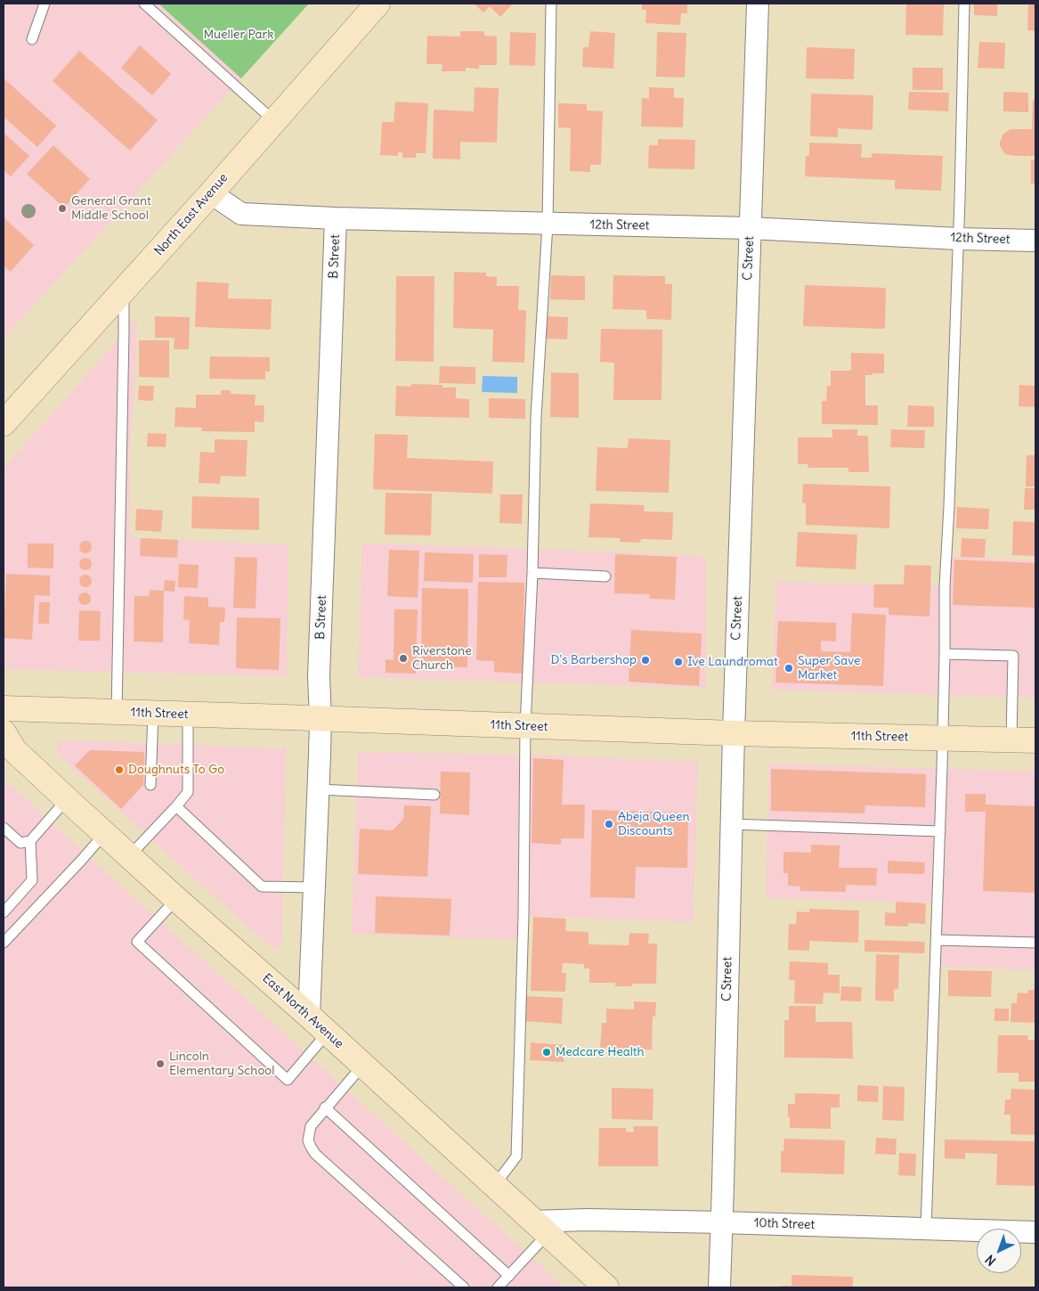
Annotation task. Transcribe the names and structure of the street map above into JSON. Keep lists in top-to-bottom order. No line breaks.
{"streets":{"street":["North East Avenue","12th Street","B Street","C Street","11th Street","East North Avenue","10th Street"]},"crossings":[["North East Avenue","12th Street"],["12th Street","B Street"],["12th Street","C Street"],["B Street","11th Street"],["B Street","East North Avenue"],["C Street","11th Street"],["C Street","10th Street"],["East North Avenue","10th Street"]],"parks":["Mueller Park"],"places":["General Grant Middle School","Riverstone Church","D's Barbershop","Ive Laundromat","Super Save Market","Doughnuts To Go","Abeja Queen Discounts","Medcare Health","Lincoln Elementary School"],"north":"bottom left"}
